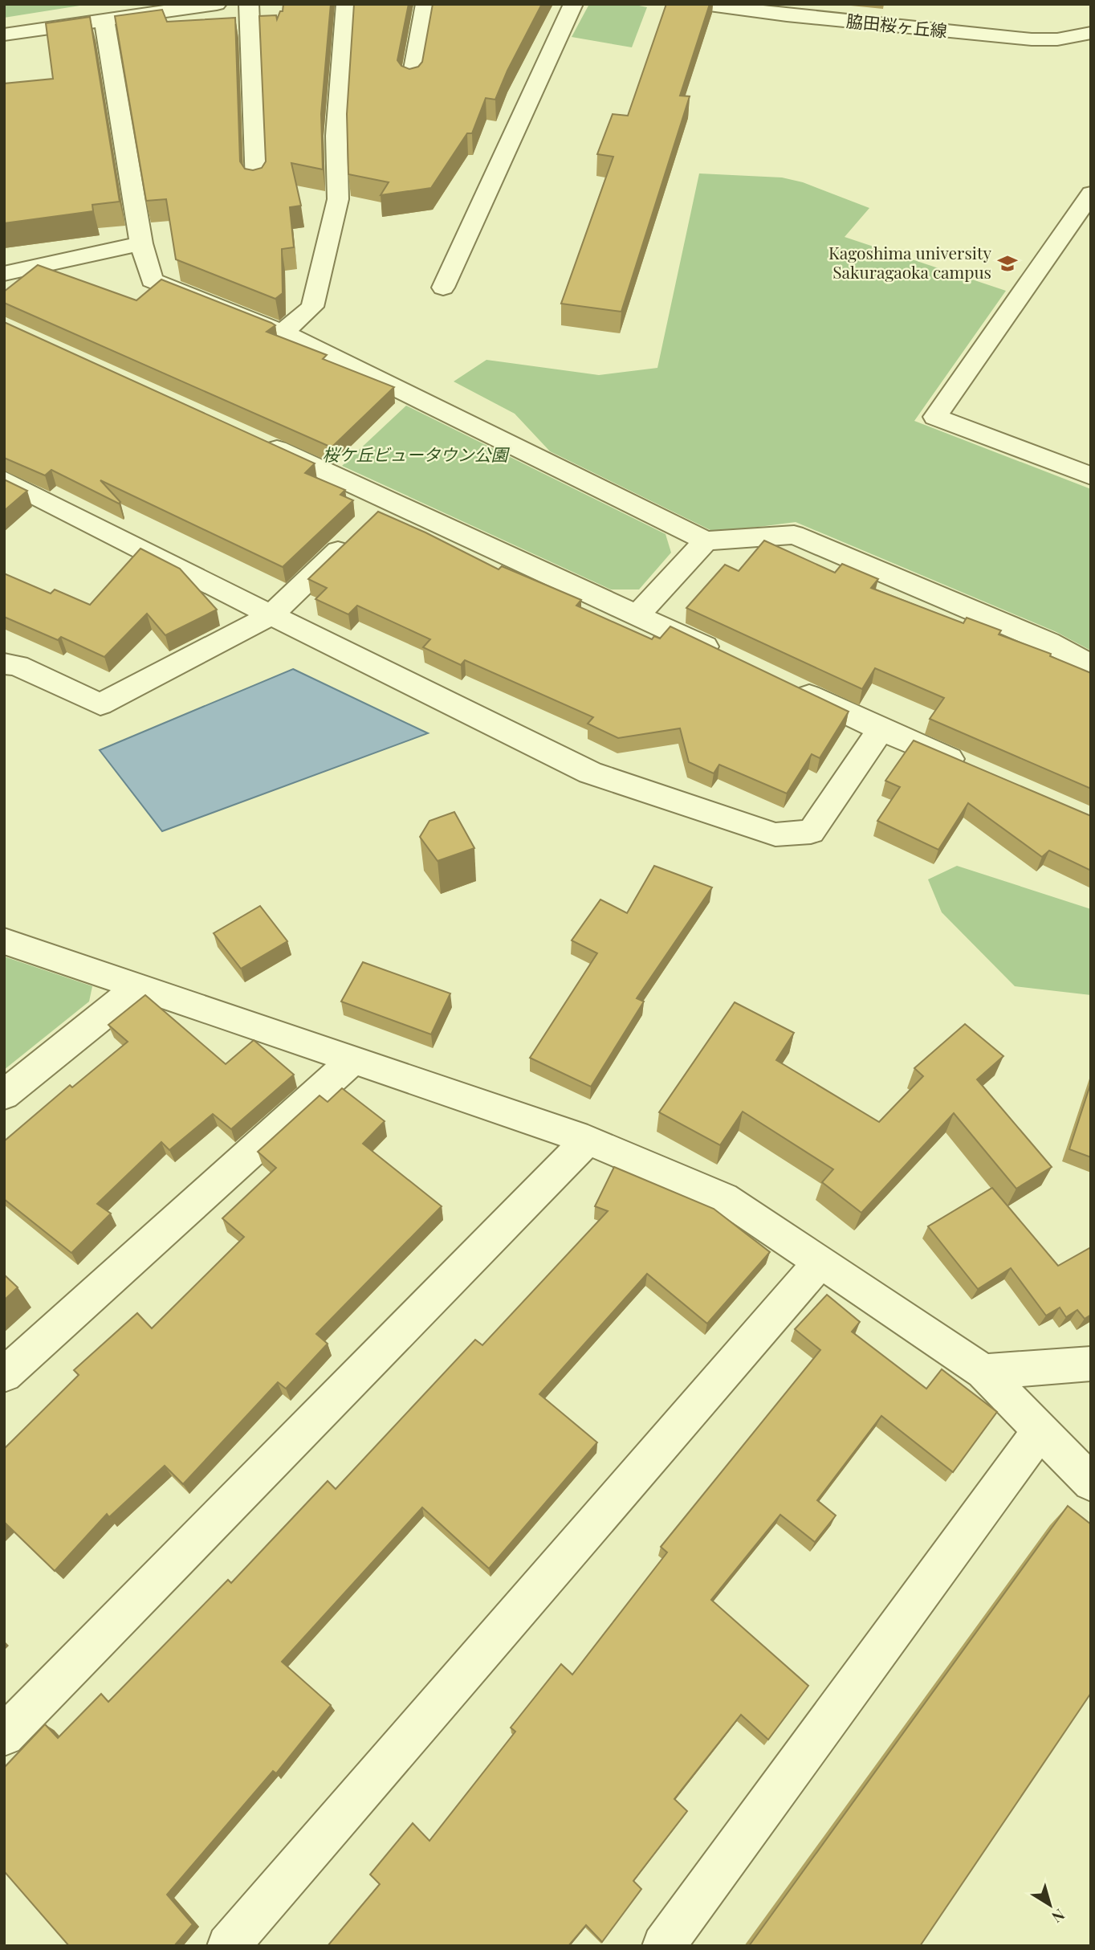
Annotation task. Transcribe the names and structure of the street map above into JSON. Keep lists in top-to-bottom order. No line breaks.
{"streets":{"street":["脇田桜ヶ丘線"]},"parks":["桜ケ丘ビュータウン公園"],"places":{"school or university":["Kagoshima university Sakuragaoka campus"]},"north":"bottom right"}
